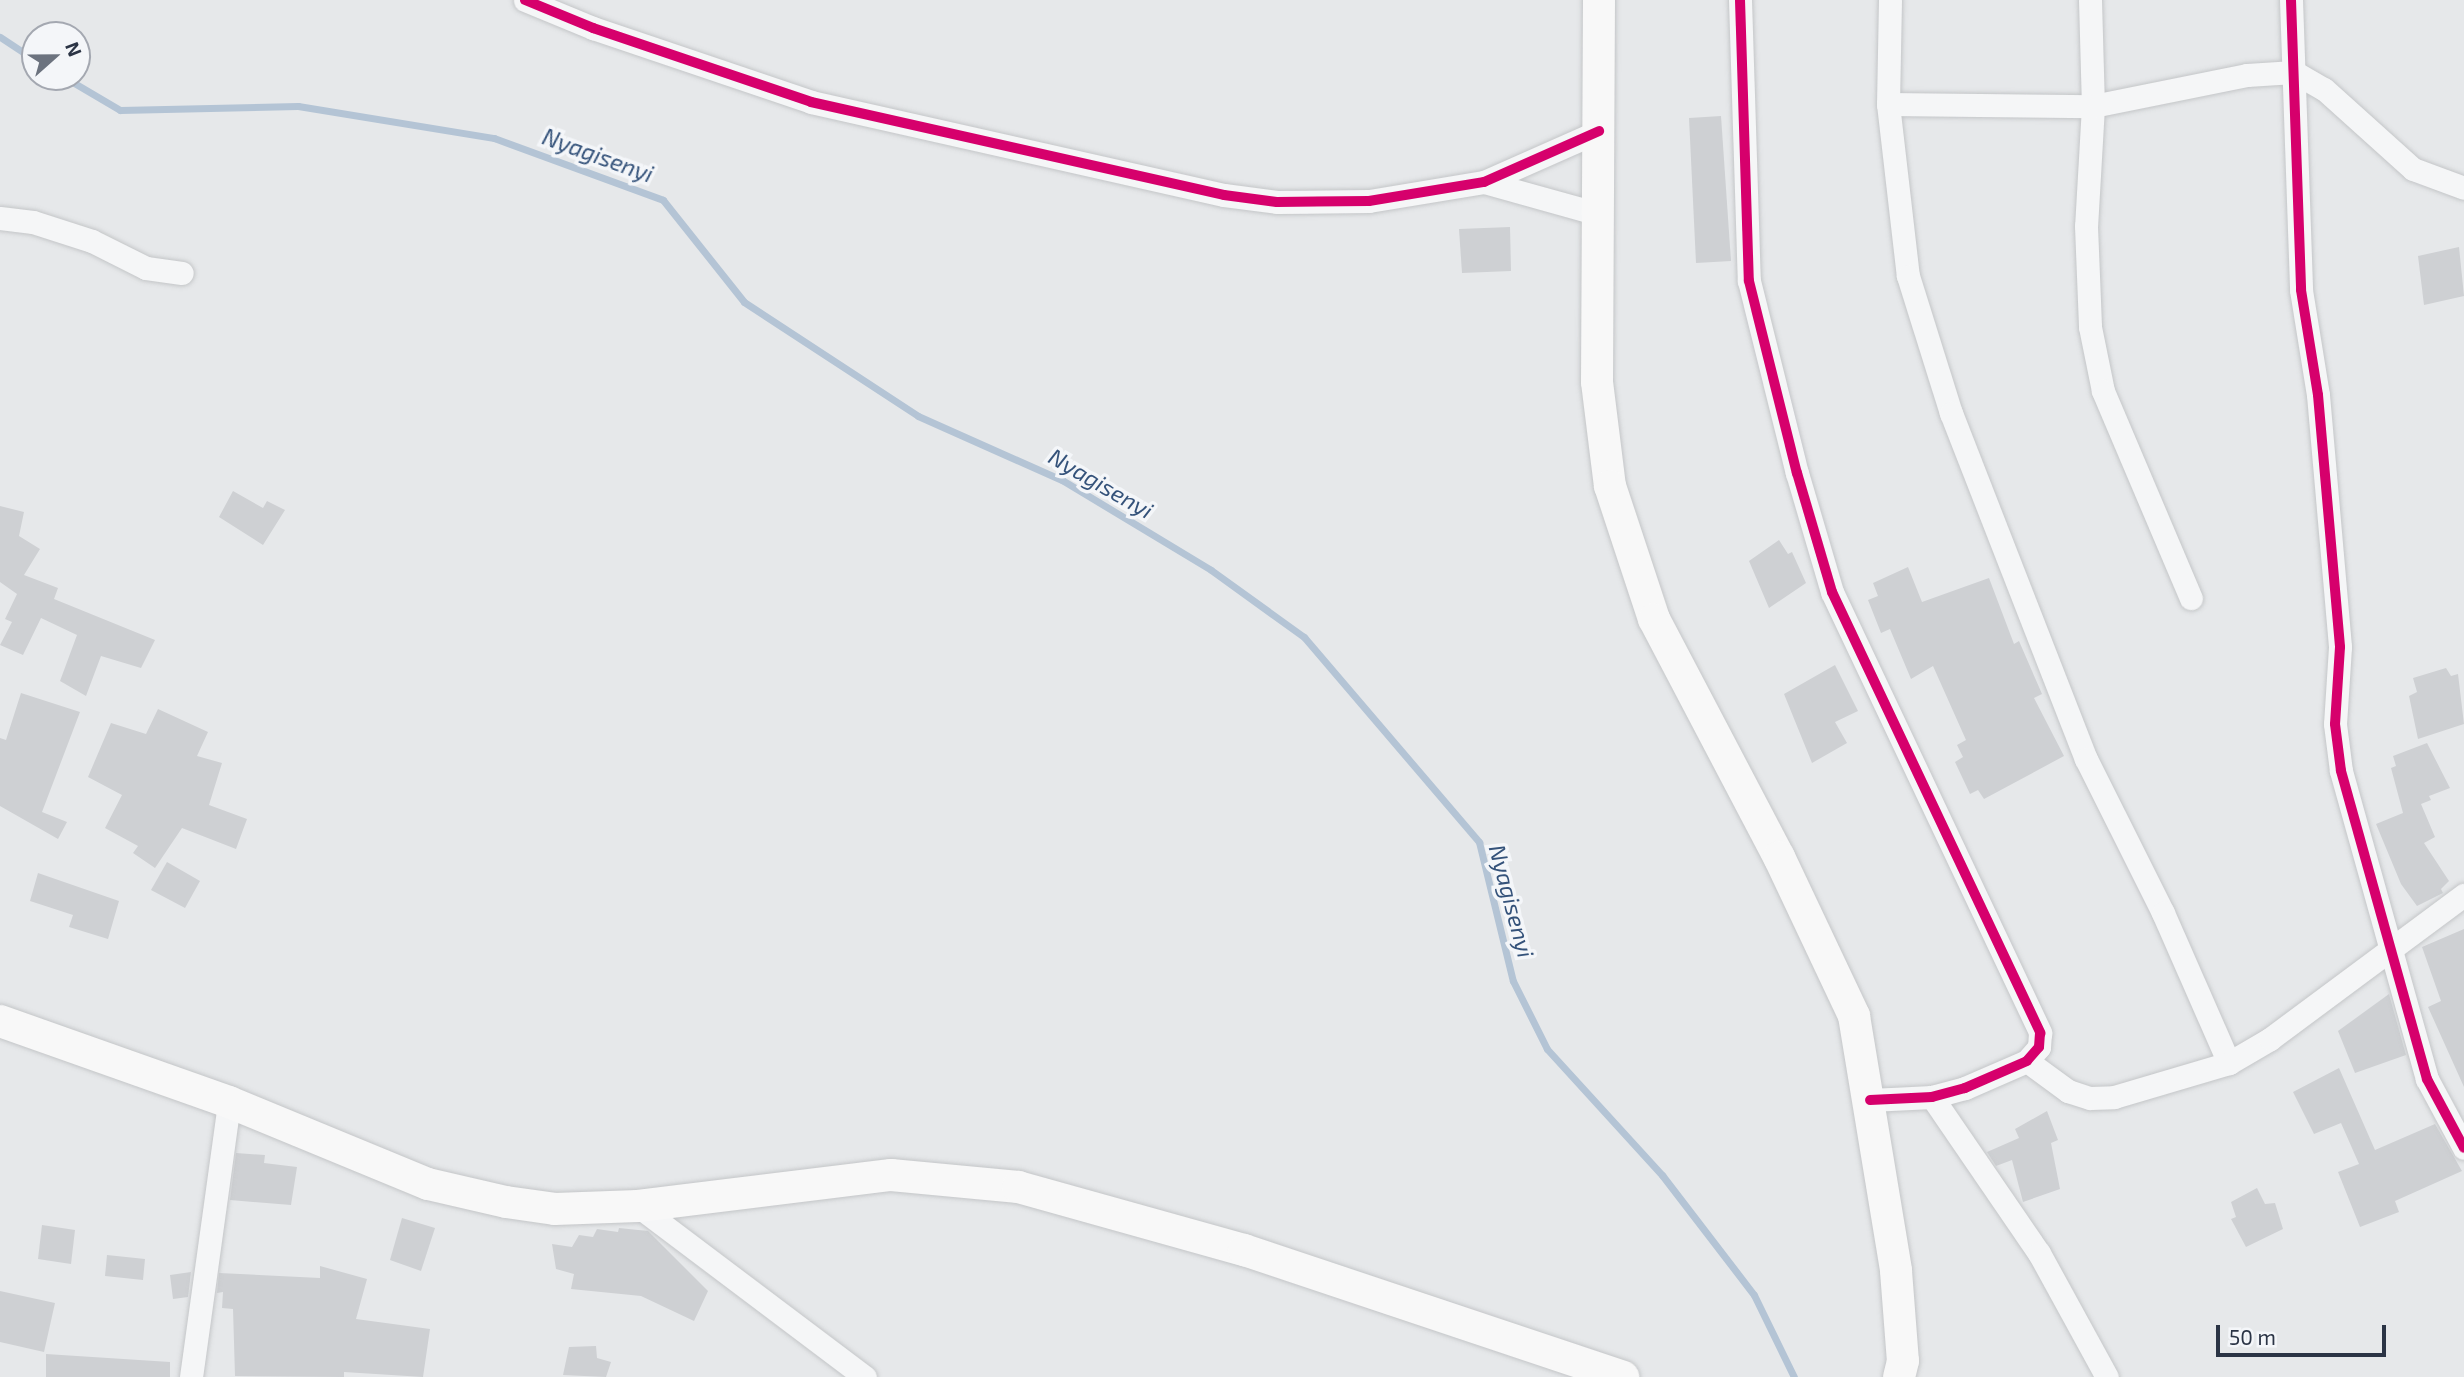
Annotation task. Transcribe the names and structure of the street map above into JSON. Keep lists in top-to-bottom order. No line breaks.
{"water":["Nyagisenyi"],"scale_bar":"50 m","north":"right"}
